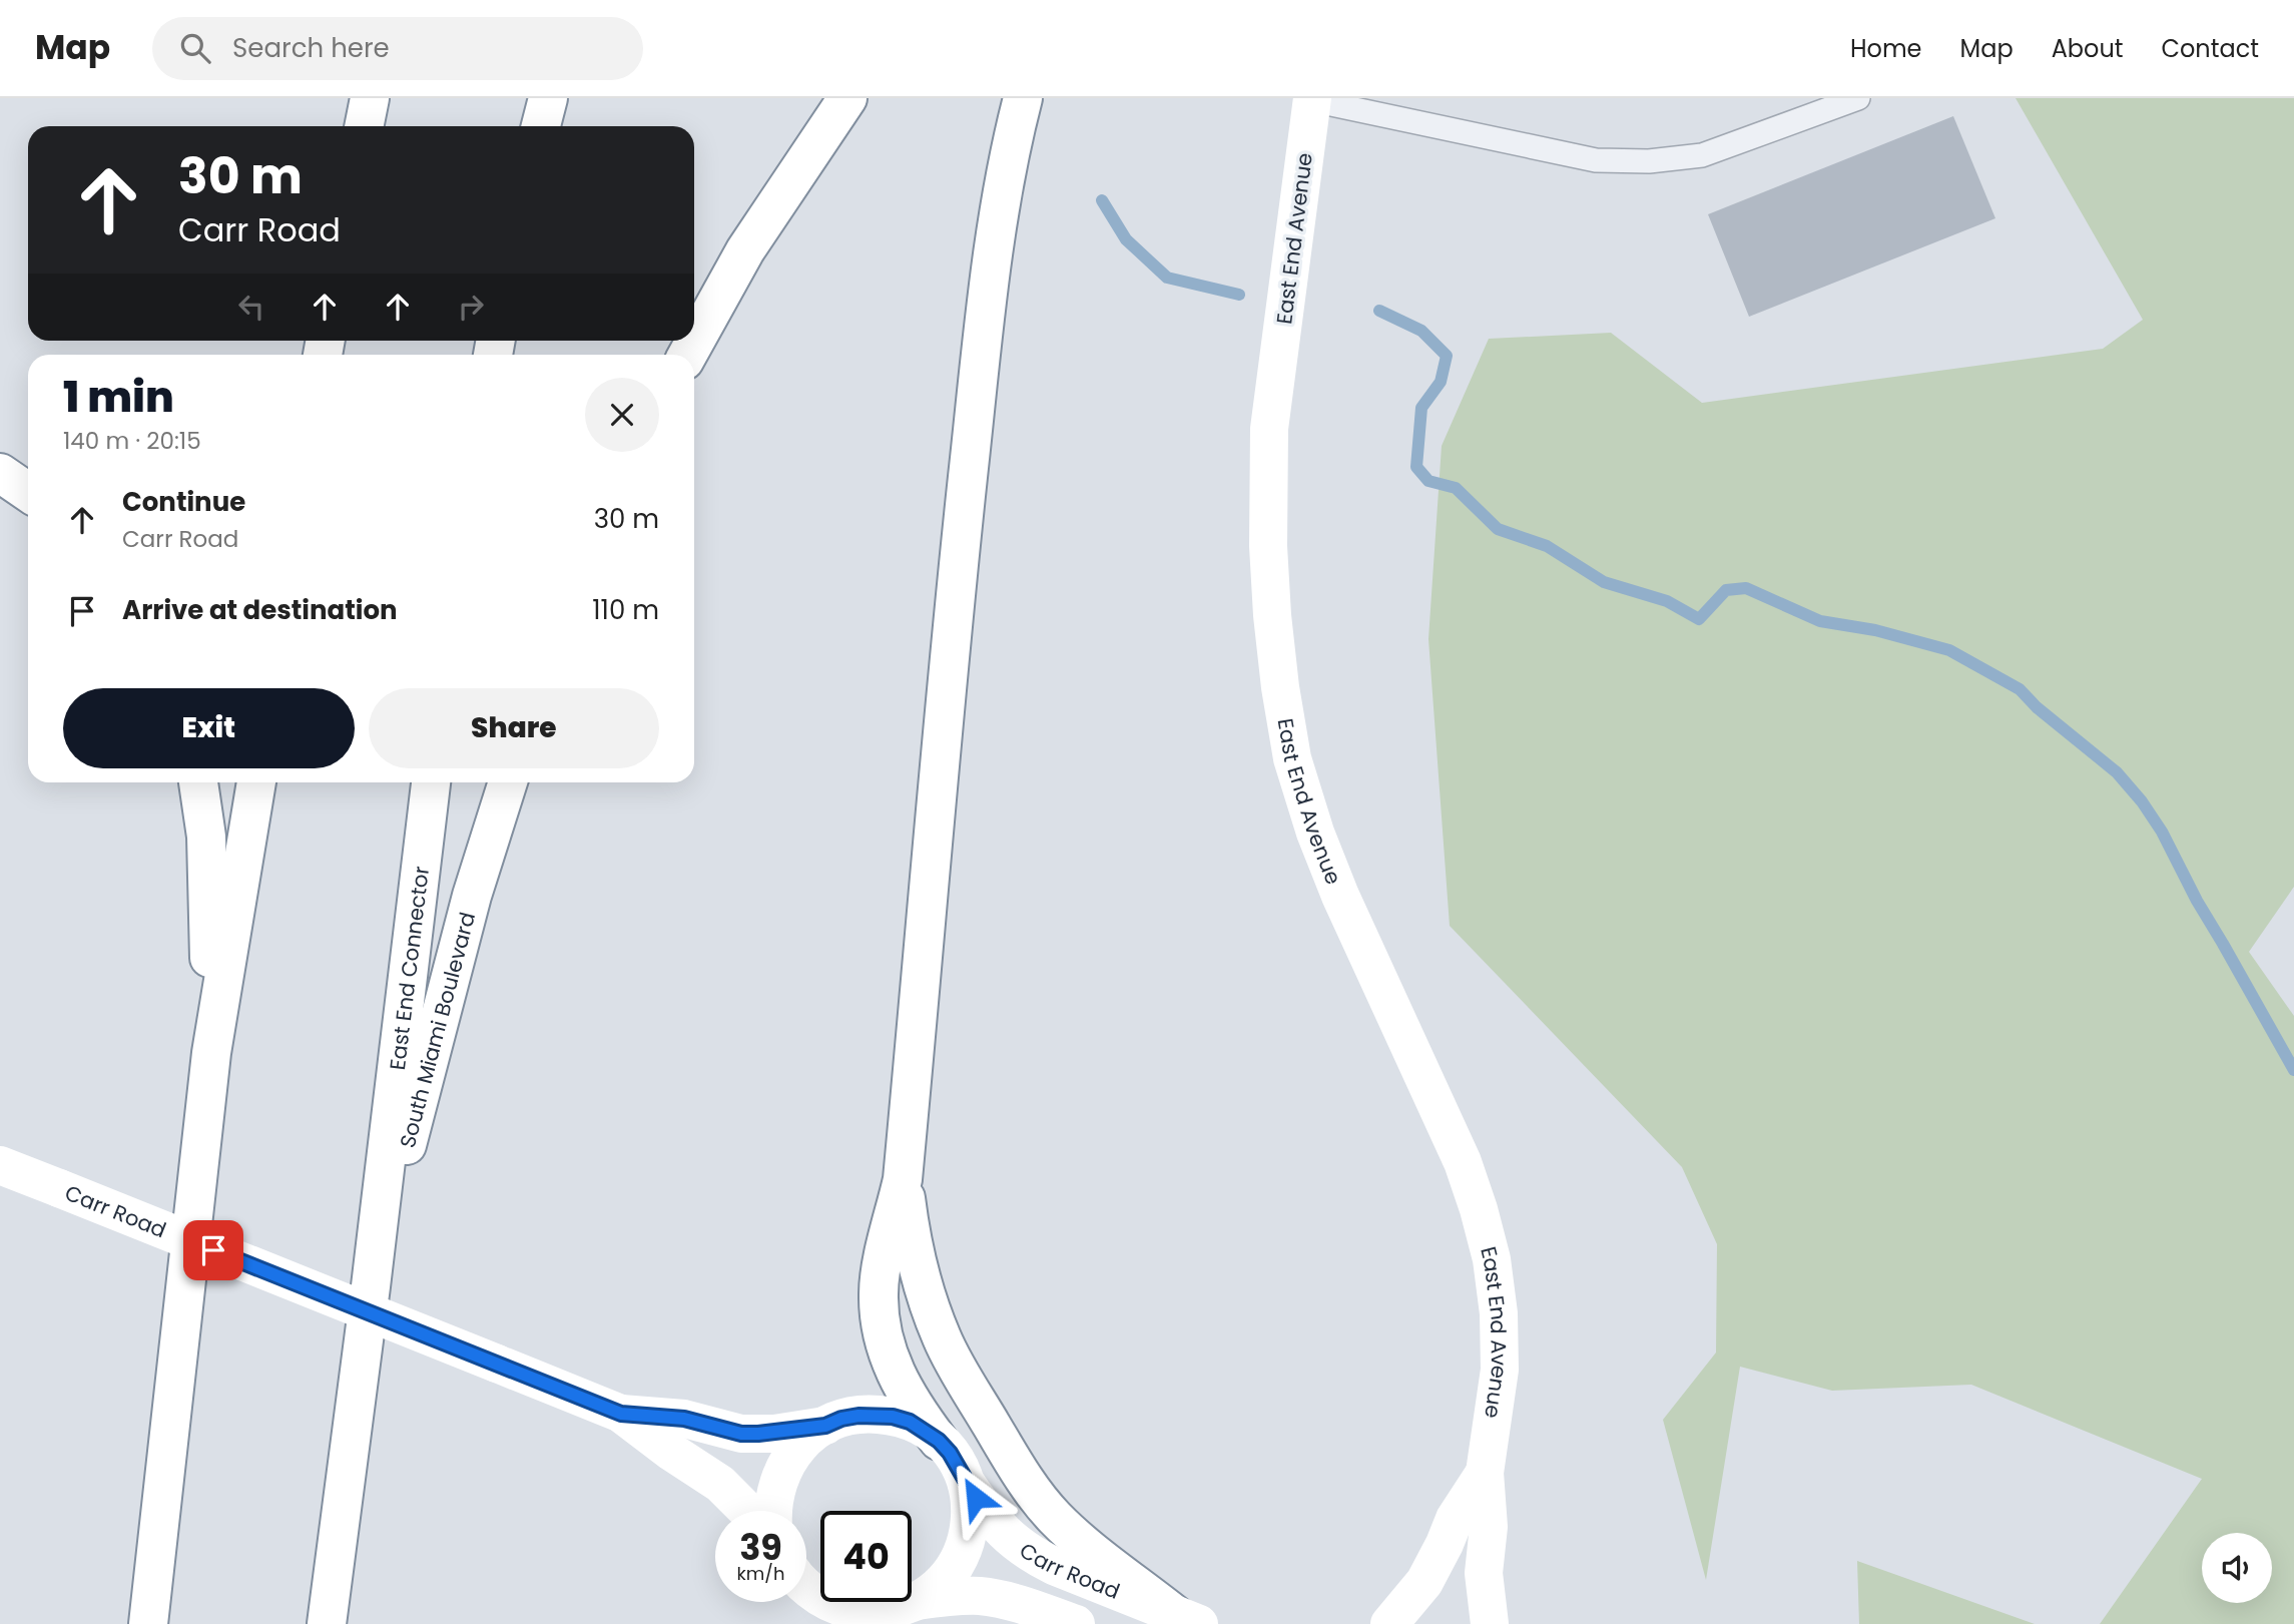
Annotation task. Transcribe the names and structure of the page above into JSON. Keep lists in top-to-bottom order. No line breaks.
{"streets":{"main road":["East End Avenue","East End Connector","South Miami Boulevard","Carr Road"]},"crossings":[["East End Connector","South Miami Boulevard"]],"page":{"header":"Map","search":"Search here","nav":["Home","Map","About","Contact"],"turn":["30 m","Carr Road"],"heading":["1 min","140 m · 20:15"],"list":[{"name":"Continue","note":"Carr Road","value":"30 m"},{"name":"Arrive at destination","value":"110 m"}],"buttons":["Exit","Share"],"speed":"39 km/h","limit":"40"}}
